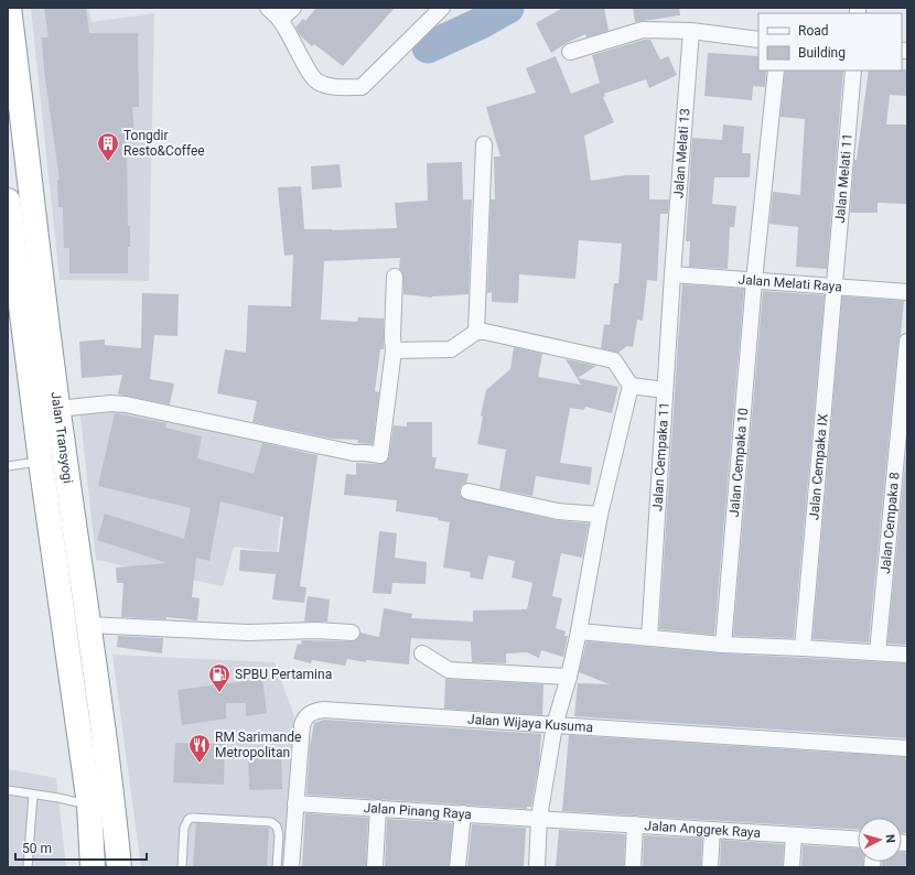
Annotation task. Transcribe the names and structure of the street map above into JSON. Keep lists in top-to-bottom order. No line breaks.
{"streets":{"highway":["Jalan Transyogi"],"street":["Jalan Melati 13","Jalan Melati 11","Jalan Melati Raya","Jalan Cempaka 11","Jalan Cempaka 10","Jalan Cempaka IX","Jalan Cempaka 8","Jalan Wijaya Kusuma","Jalan Pinang Raya","Jalan Anggrek Raya"]},"crossings":[["Jalan Melati 13","Jalan Melati Raya"],["Jalan Melati 13","Jalan Cempaka 11"],["Jalan Melati 11","Jalan Melati Raya"],["Jalan Melati 11","Jalan Cempaka IX"],["Jalan Melati Raya","Jalan Cempaka 11"],["Jalan Melati Raya","Jalan Cempaka 10"],["Jalan Melati Raya","Jalan Cempaka IX"],["Jalan Wijaya Kusuma","Jalan Pinang Raya"],["Jalan Pinang Raya","Jalan Anggrek Raya"]],"places":{"building":["Tongdir Resto&Coffee"],"fuel station":["SPBU Pertamina"],"restaurant":["RM Sarimande Metropolitan"]},"legend":["Road","Building"],"scale_bar":"50 m","north":"right"}
